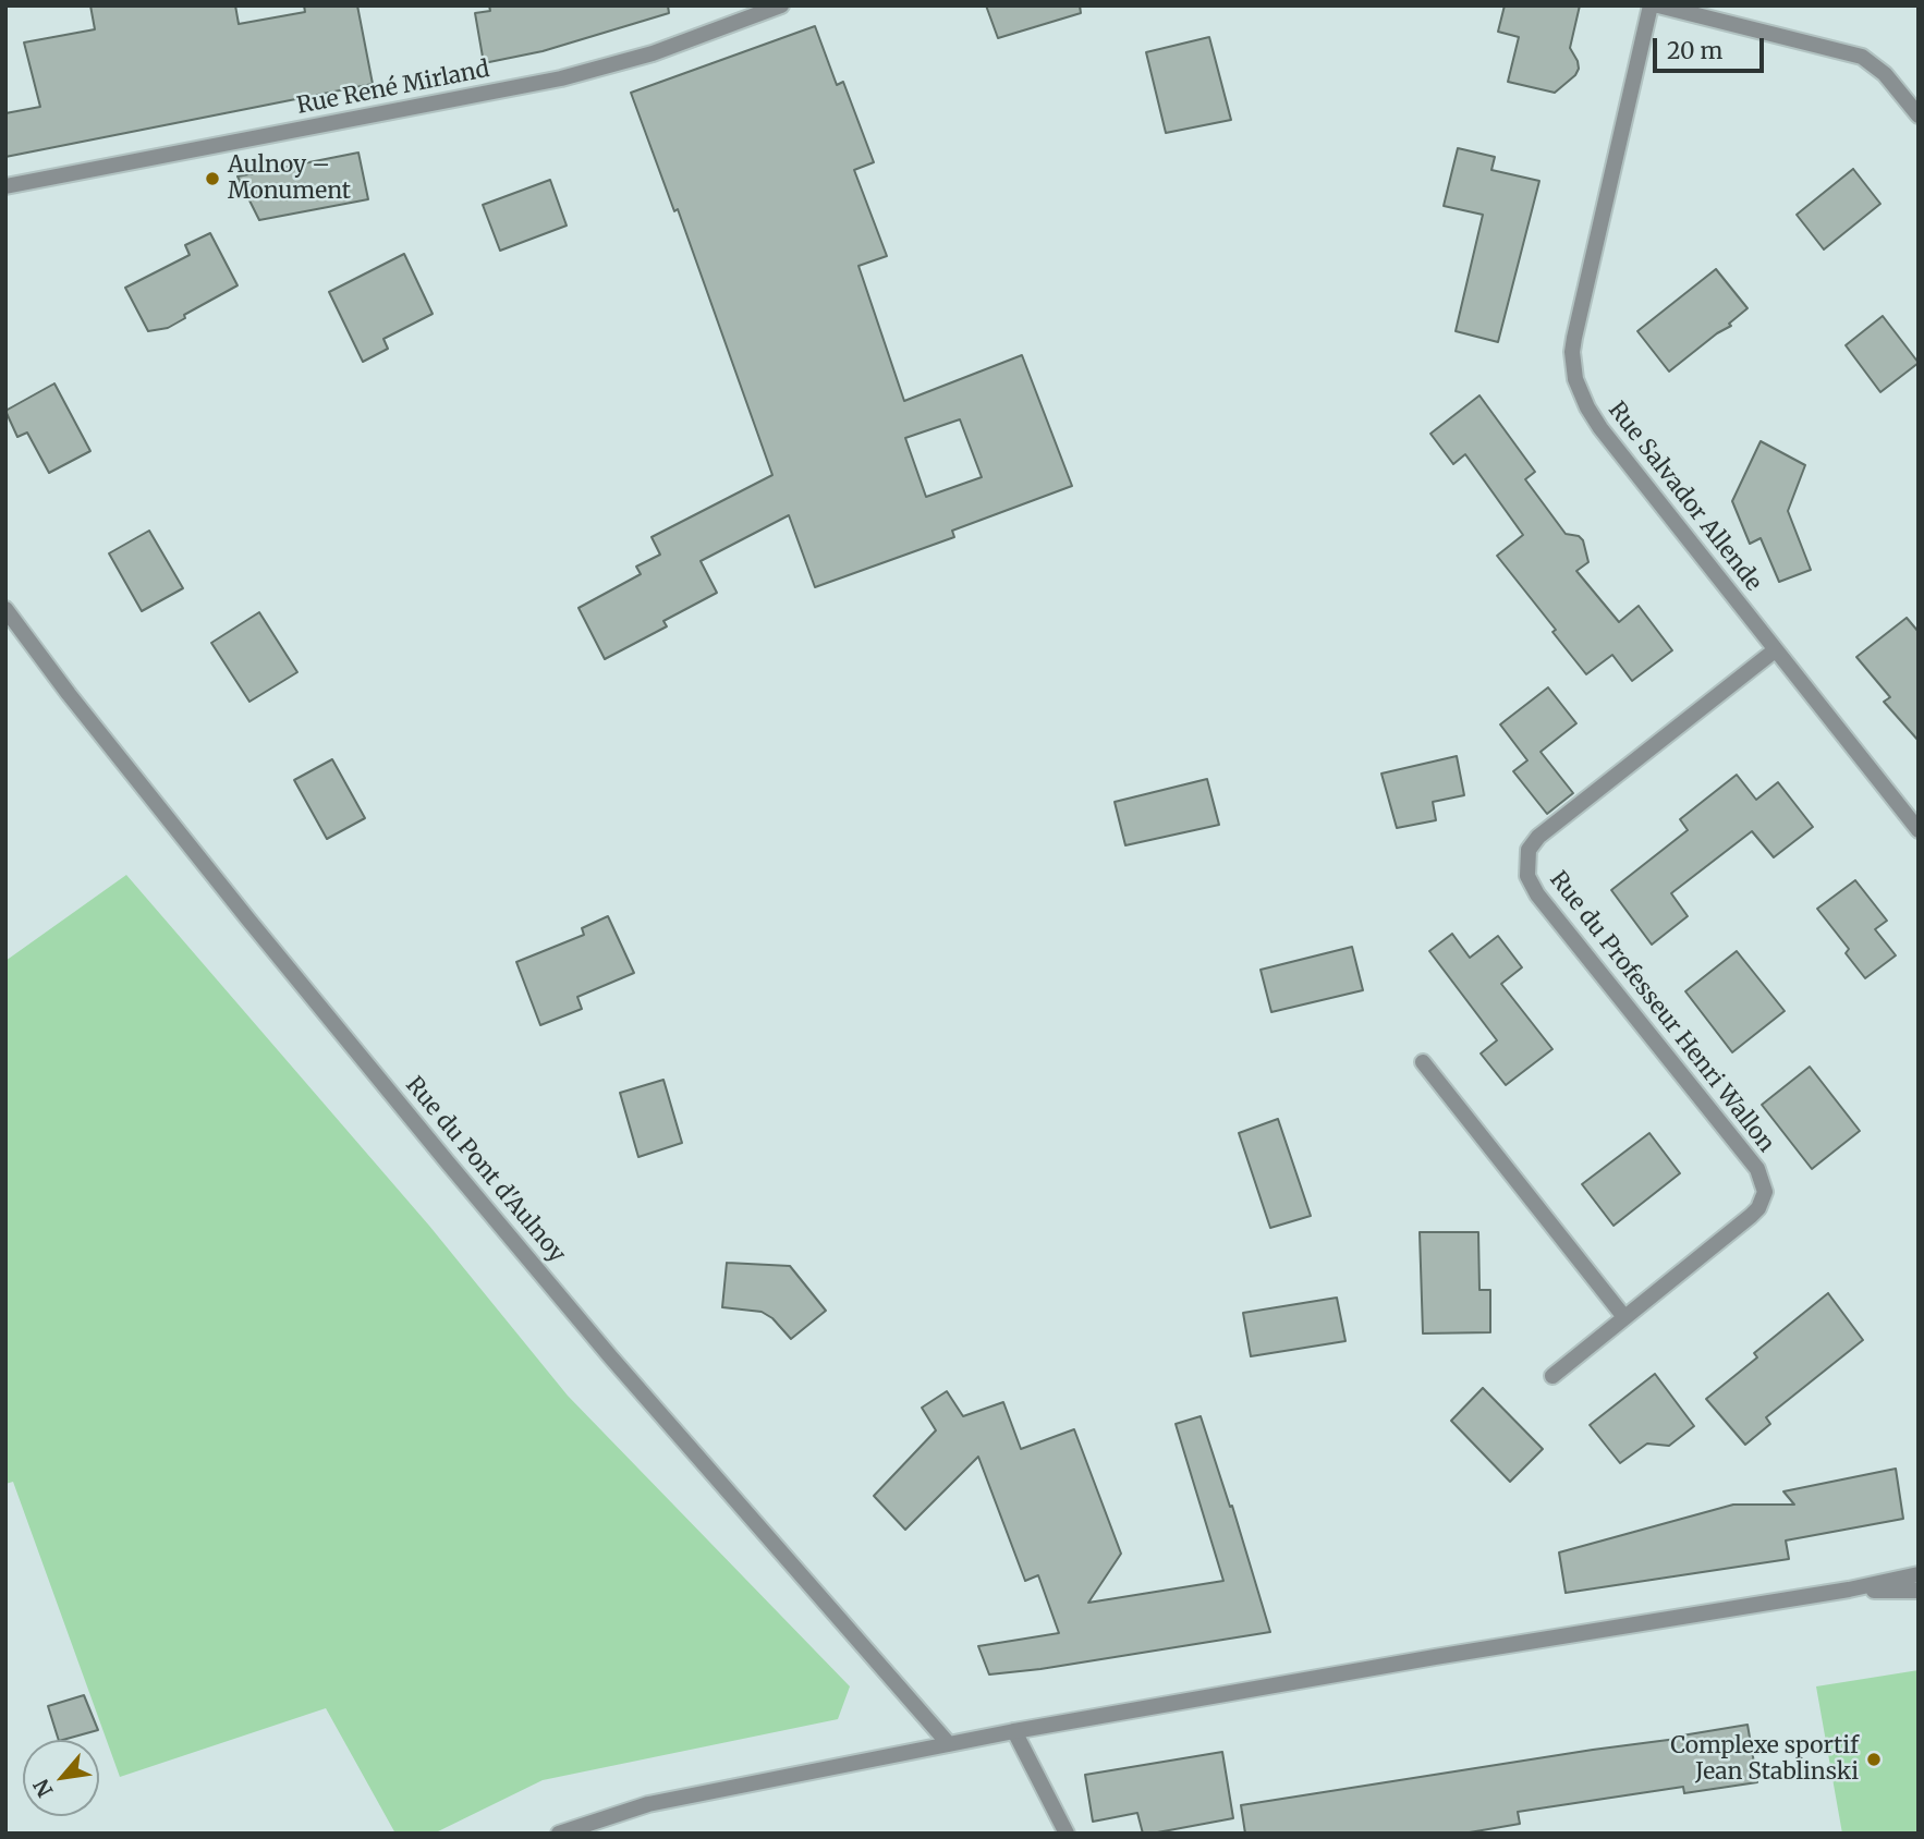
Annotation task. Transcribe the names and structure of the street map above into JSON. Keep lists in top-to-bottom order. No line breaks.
{"streets":{"street":["Rue René Mirland","Rue Salvador Allende","Rue du Professeur Henri Wallon","Rue du Pont d'Aulnoy"]},"crossings":[["Rue Salvador Allende","Rue du Professeur Henri Wallon"]],"places":["Aulnoy – Monument","Complexe sportif Jean Stablinski"],"scale_bar":"20 m","north":"bottom left"}
